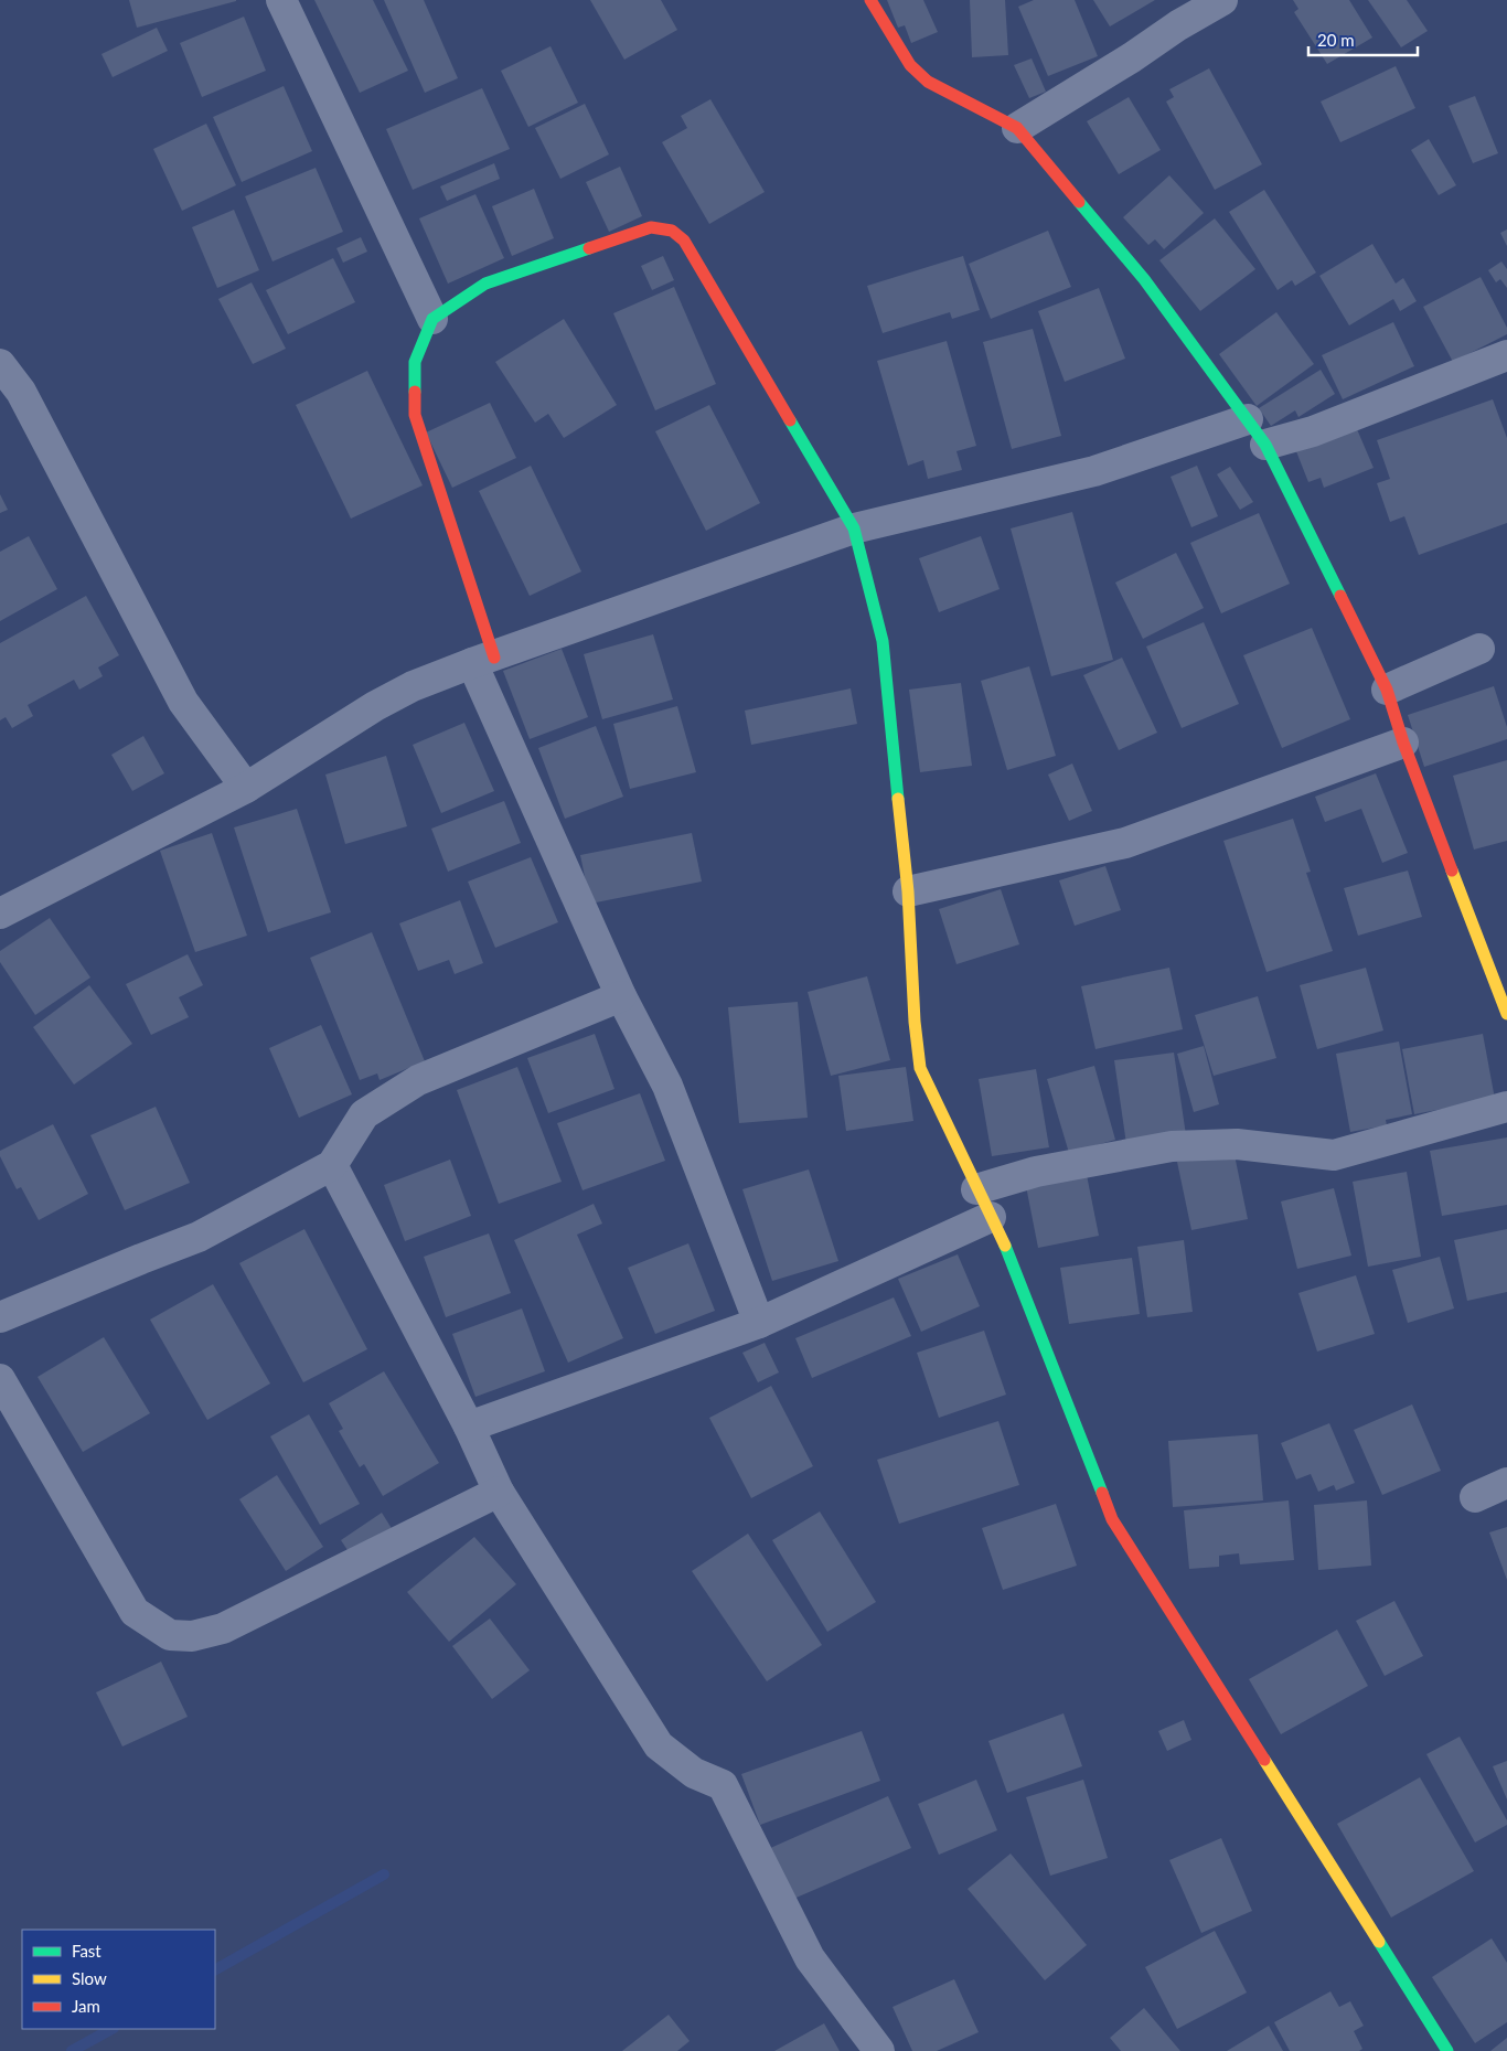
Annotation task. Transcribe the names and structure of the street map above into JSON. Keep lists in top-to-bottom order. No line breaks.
{"legend":["Fast","Slow","Jam"],"scale_bar":"20 m"}
